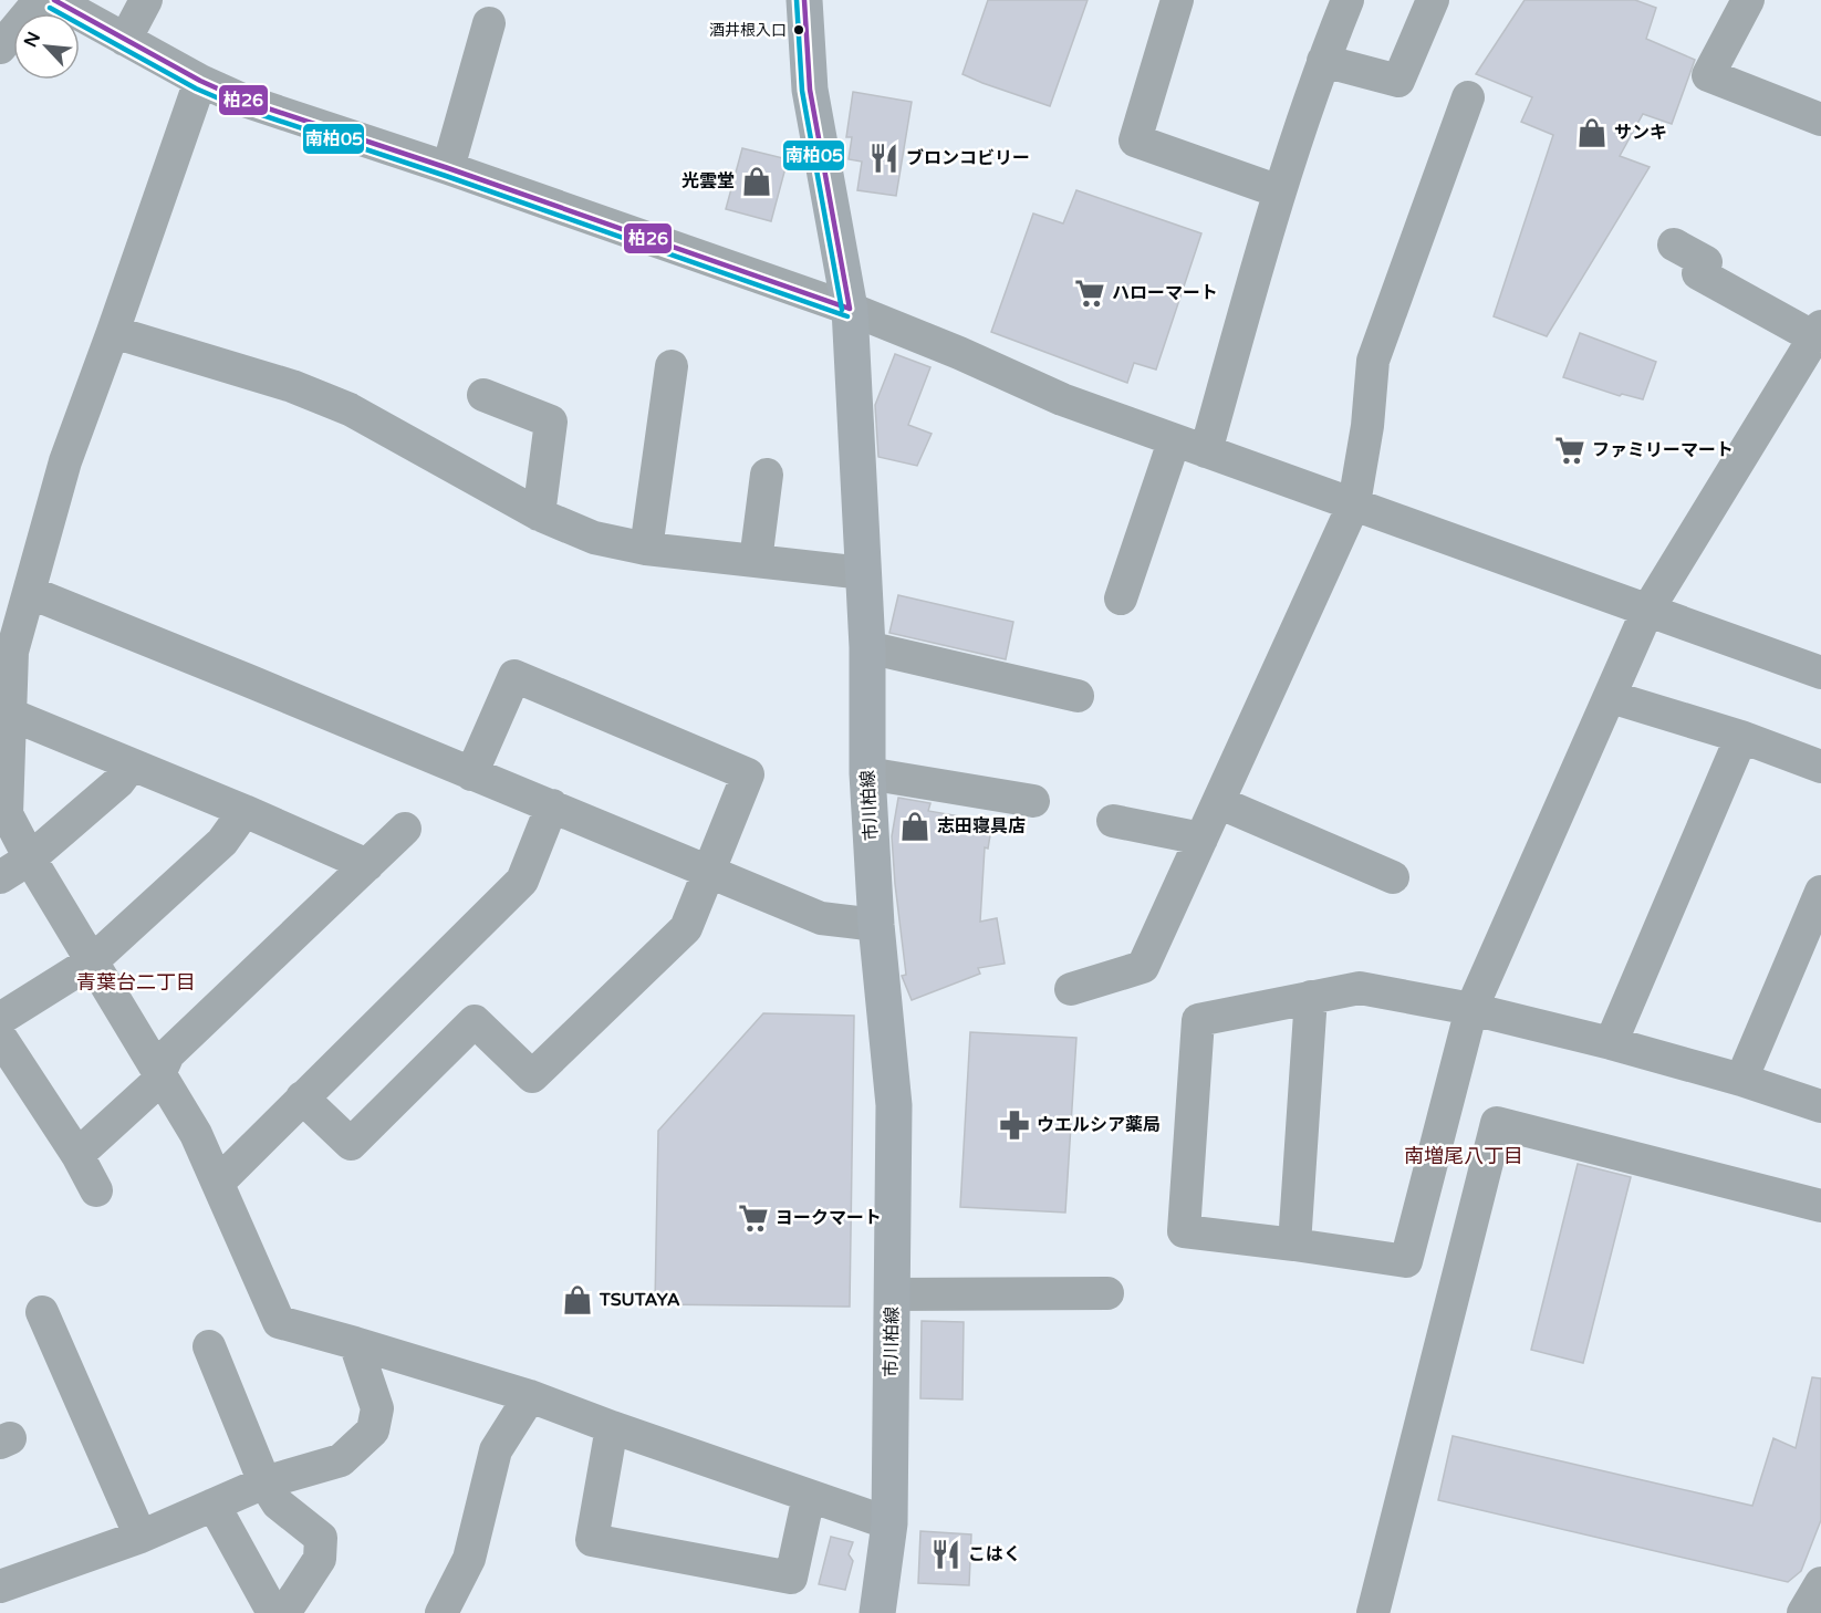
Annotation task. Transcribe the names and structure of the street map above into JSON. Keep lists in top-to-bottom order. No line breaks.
{"streets":{"main road":["市川柏線"]},"districts":["青葉台二丁目","南増尾八丁目"],"places":{"other":["酒井根入口"],"shop":["サンキ","光雲堂","志田寝具店","TSUTAYA"],"restaurant":["ブロンコビリー","こはく"],"supermarket":["ハローマート","ファミリーマート","ヨークマート"],"pharmacy":["ウエルシア薬局"]},"lines":["transit line 柏26","transit line 南柏05"],"north":"top left"}
